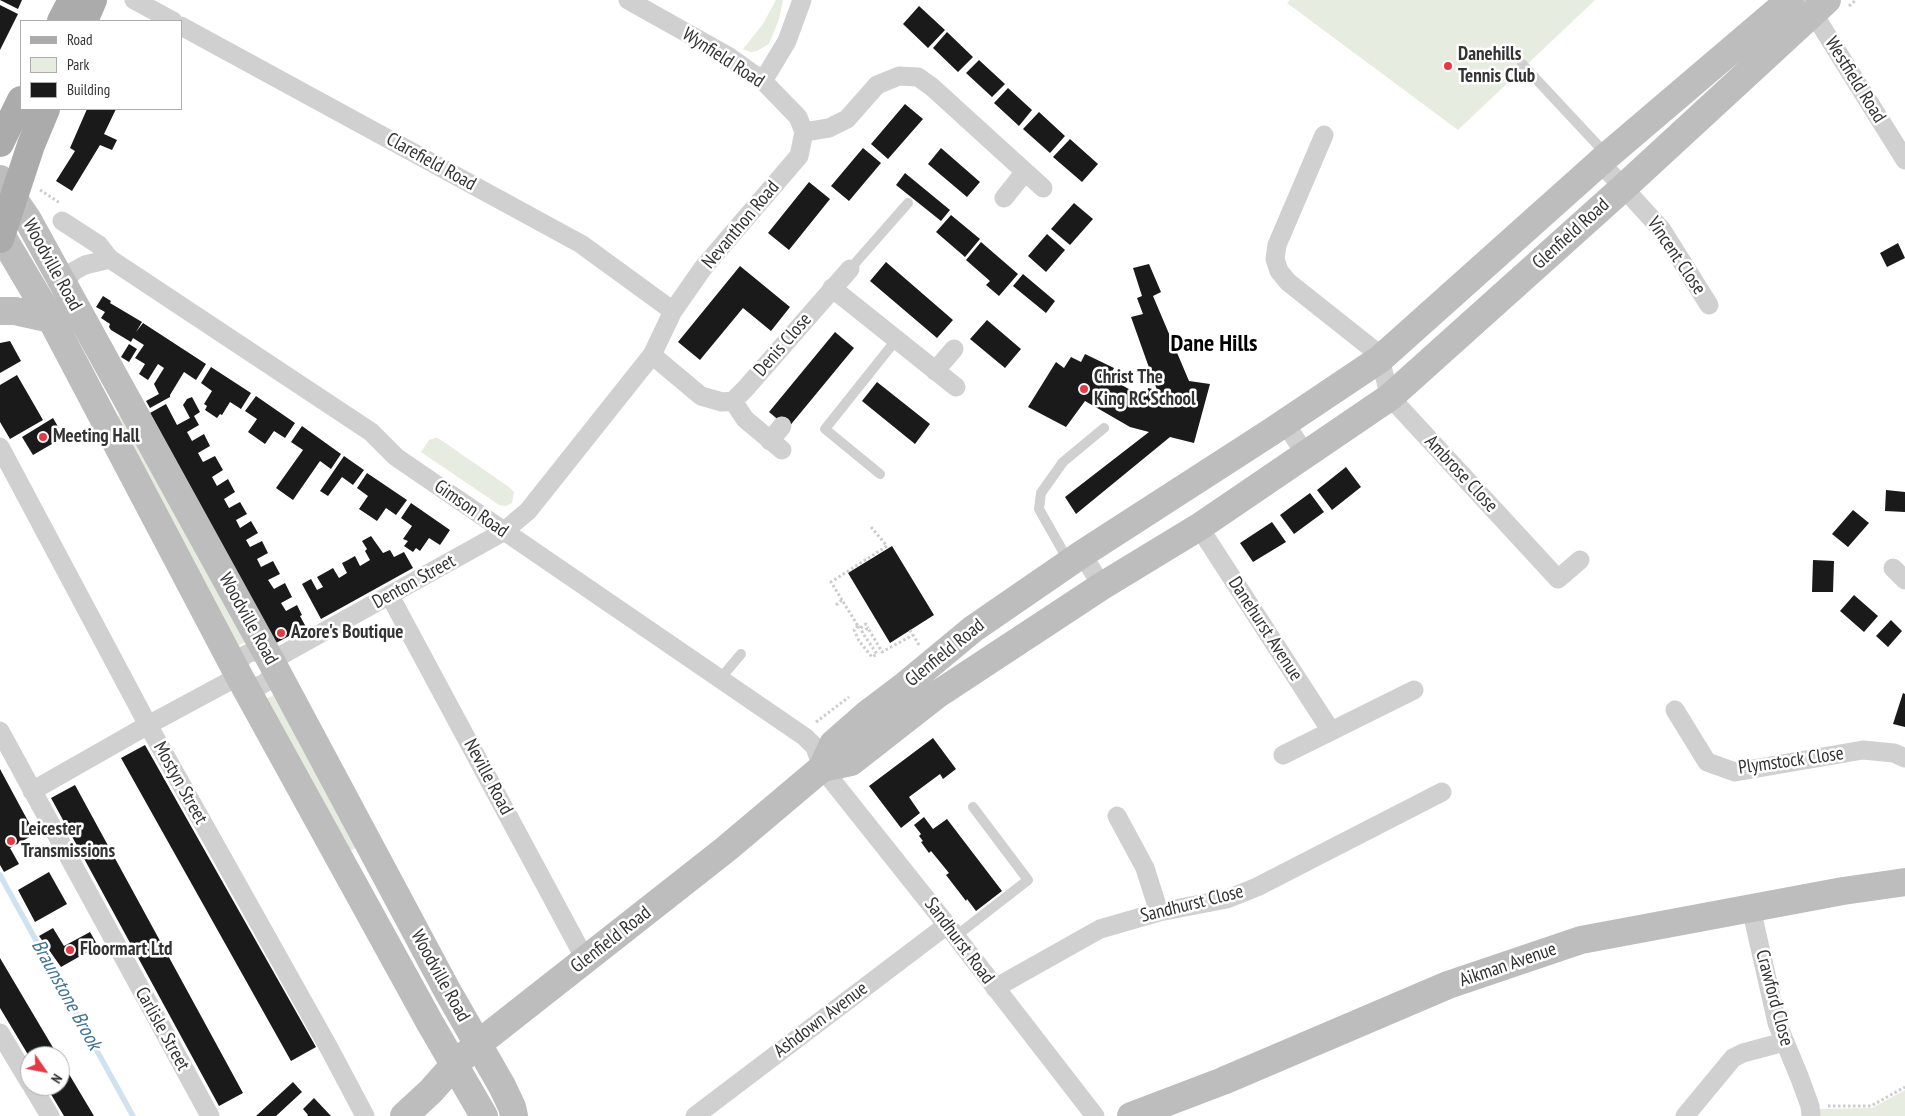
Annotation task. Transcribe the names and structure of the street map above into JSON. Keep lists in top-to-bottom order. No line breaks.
{"streets":{"street":["Wynfield Road","Westfield Road","Clarefield Road","Nevanthon Road","Glenfield Road","Vincent Close","Woodville Road","Denis Close","Ambrose Close","Gimson Road","Denton Street","Danehurst Avenue","Plymstock Close","Neville Road","Mostyn Street","Sandhurst Close","Sandhurst Road","Aikman Avenue","Crawford Close","Ashdown Avenue","Carlisle Street"]},"crossings":[["Wynfield Road","Nevanthon Road"],["Westfield Road","Glenfield Road"],["Clarefield Road","Nevanthon Road"],["Nevanthon Road","Gimson Road"],["Nevanthon Road","Denton Street"],["Glenfield Road","Vincent Close"],["Glenfield Road","Woodville Road"],["Glenfield Road","Ambrose Close"],["Glenfield Road","Gimson Road"],["Glenfield Road","Danehurst Avenue"],["Glenfield Road","Neville Road"],["Glenfield Road","Sandhurst Road"],["Woodville Road","Denton Street"],["Gimson Road","Denton Street"],["Gimson Road","Sandhurst Road"],["Denton Street","Neville Road"],["Sandhurst Close","Sandhurst Road"],["Sandhurst Road","Ashdown Avenue"],["Aikman Avenue","Crawford Close"]],"districts":["Dane Hills"],"water":["Braunstone Brook"],"places":["Danehills Tennis Club","Christ The King RC School","Meeting Hall","Azore's Boutique","Leicester Transmissions","Floormart Ltd"],"legend":["Road","Park","Building"],"north":"bottom right"}
